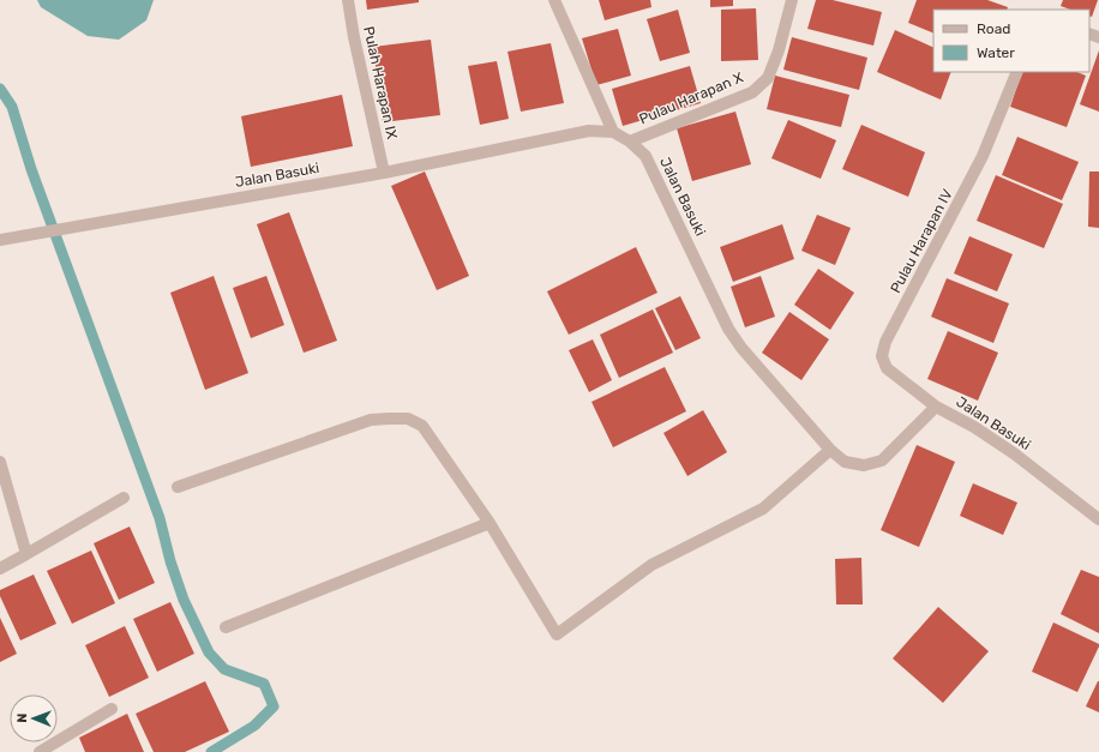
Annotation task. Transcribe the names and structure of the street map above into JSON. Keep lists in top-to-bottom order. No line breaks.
{"streets":{"street":["Pulah Harapan IX","Pulau Harapan X","Jalan Basuki","Pulau Harapan IV"]},"crossings":[["Pulah Harapan IX","Jalan Basuki"],["Pulau Harapan X","Jalan Basuki"],["Jalan Basuki","Pulau Harapan IV"]],"legend":["Road","Water"],"north":"left"}
